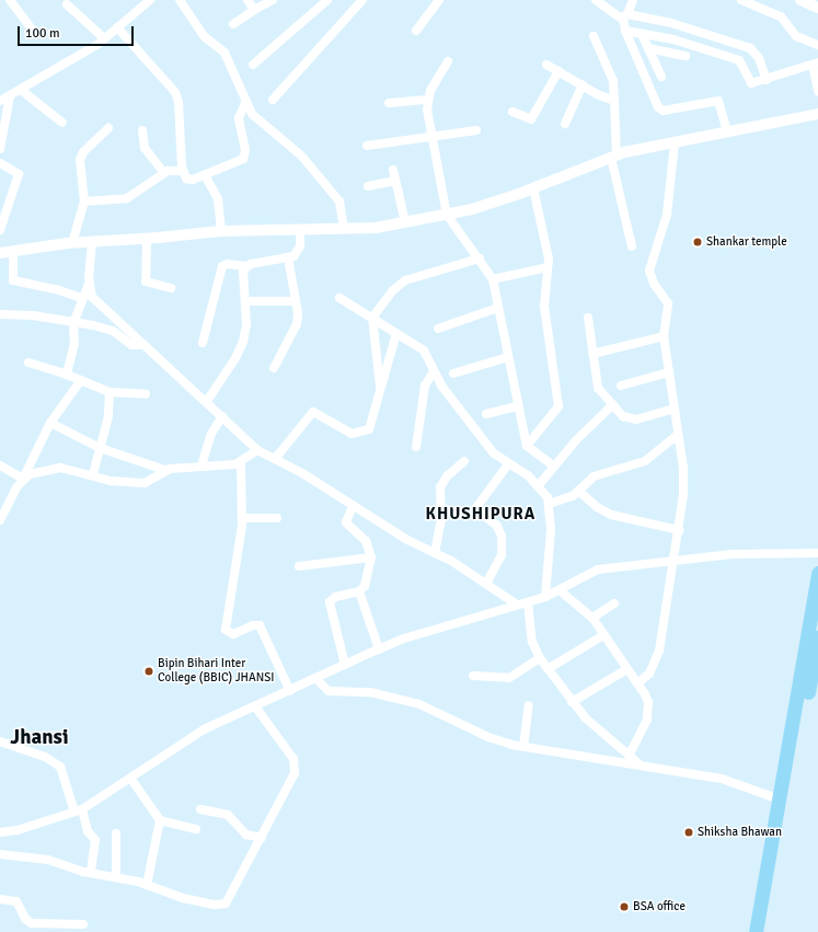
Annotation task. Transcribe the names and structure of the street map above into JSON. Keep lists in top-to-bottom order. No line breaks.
{"districts":["KHUSHIPURA","Jhansi"],"places":["Shankar temple","Bipin Bihari Inter College (BBIC) JHANSI","Shiksha Bhawan","BSA office"],"scale_bar":"100 m"}
